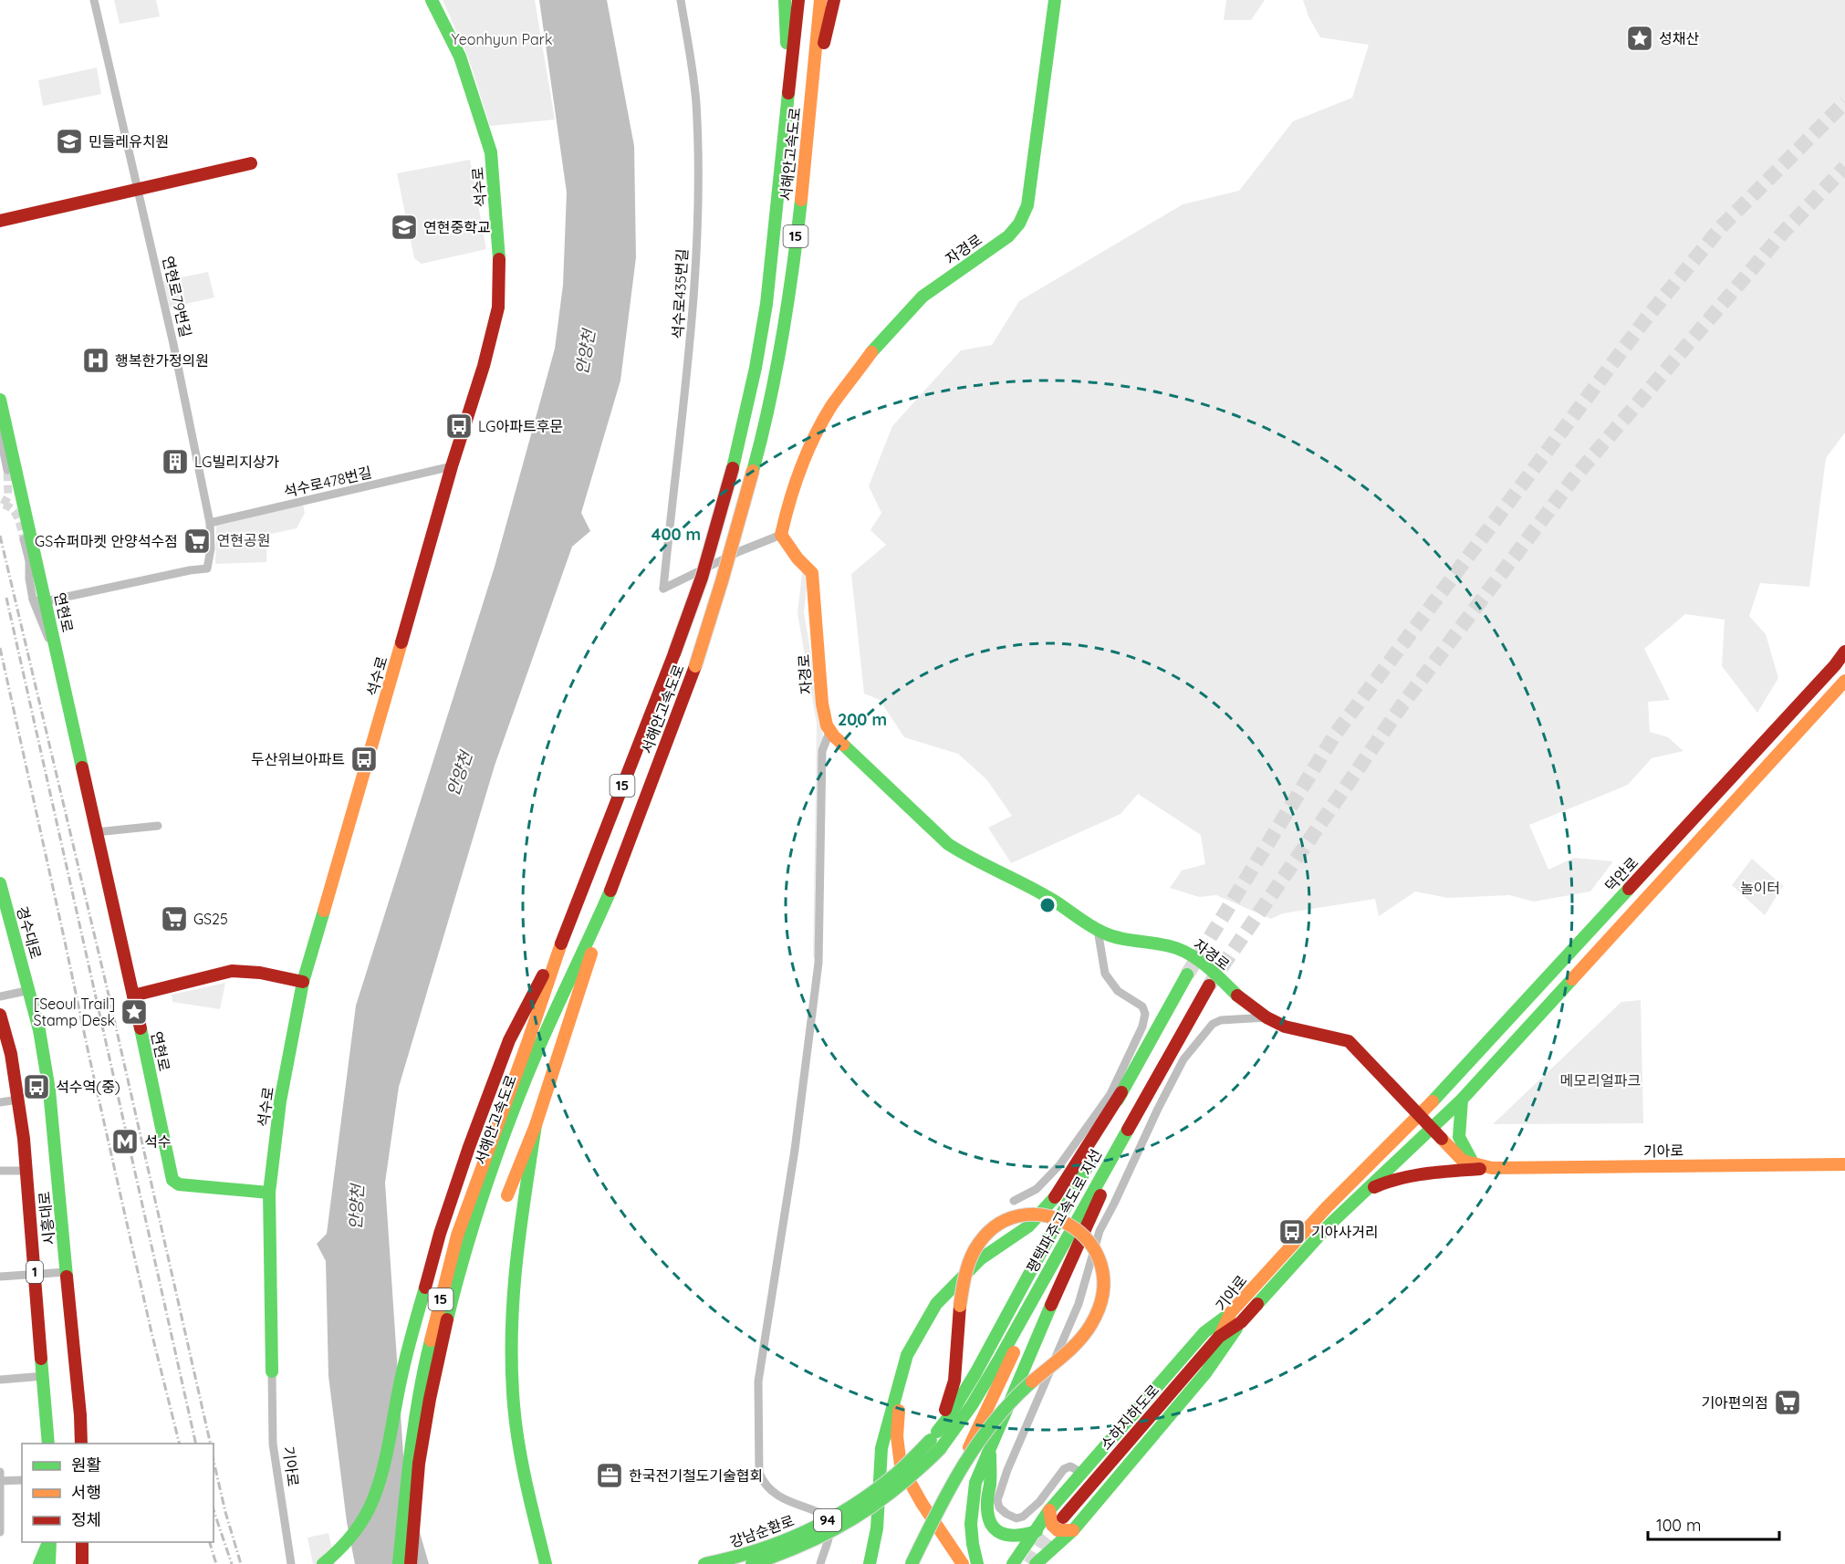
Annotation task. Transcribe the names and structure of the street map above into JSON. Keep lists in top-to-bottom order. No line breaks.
{"streets":{"main road":["서해안고속도로","석수로","15","자경로","연현로","덕안로","경수대로","기아로","평택파주고속도로 지선","시흥대로","1","소하지하도로","94","강남순환로"],"street":["석수로435번길","연현로79번길","석수로478번길"]},"crossings":[["석수로","석수로478번길"],["석수로","연현로"],["석수로","기아로"],["자경로","석수로435번길"],["자경로","덕안로"],["자경로","기아로"],["연현로79번길","석수로478번길"],["연현로79번길","연현로"],["덕안로","기아로"],["경수대로","시흥대로"],["기아로","소하지하도로"],["평택파주고속도로 지선","강남순환로"],["시흥대로","1"]],"water":["안양천"],"parks":["Yeonhyun Park","연현공원","놀이터","메모리얼파크"],"places":{"place":["성채산","[Seoul Trail] Stamp Desk"],"school or university":["민들레유치원","연현중학교"],"hospital":["행복한가정의원"],"bus stop":["LG아파트후문","두산위브아파트","석수역(중)","기아사거리"],"building":["LG빌리지상가"],"supermarket":["GS슈퍼마켓 안양석수점","GS25","기아편의점"],"metro station":["석수"],"office":["한국전기철도기술협회"]},"legend":["원활","서행","정체"],"scale_bar":"100 m","rings":["400 m","200 m"]}
